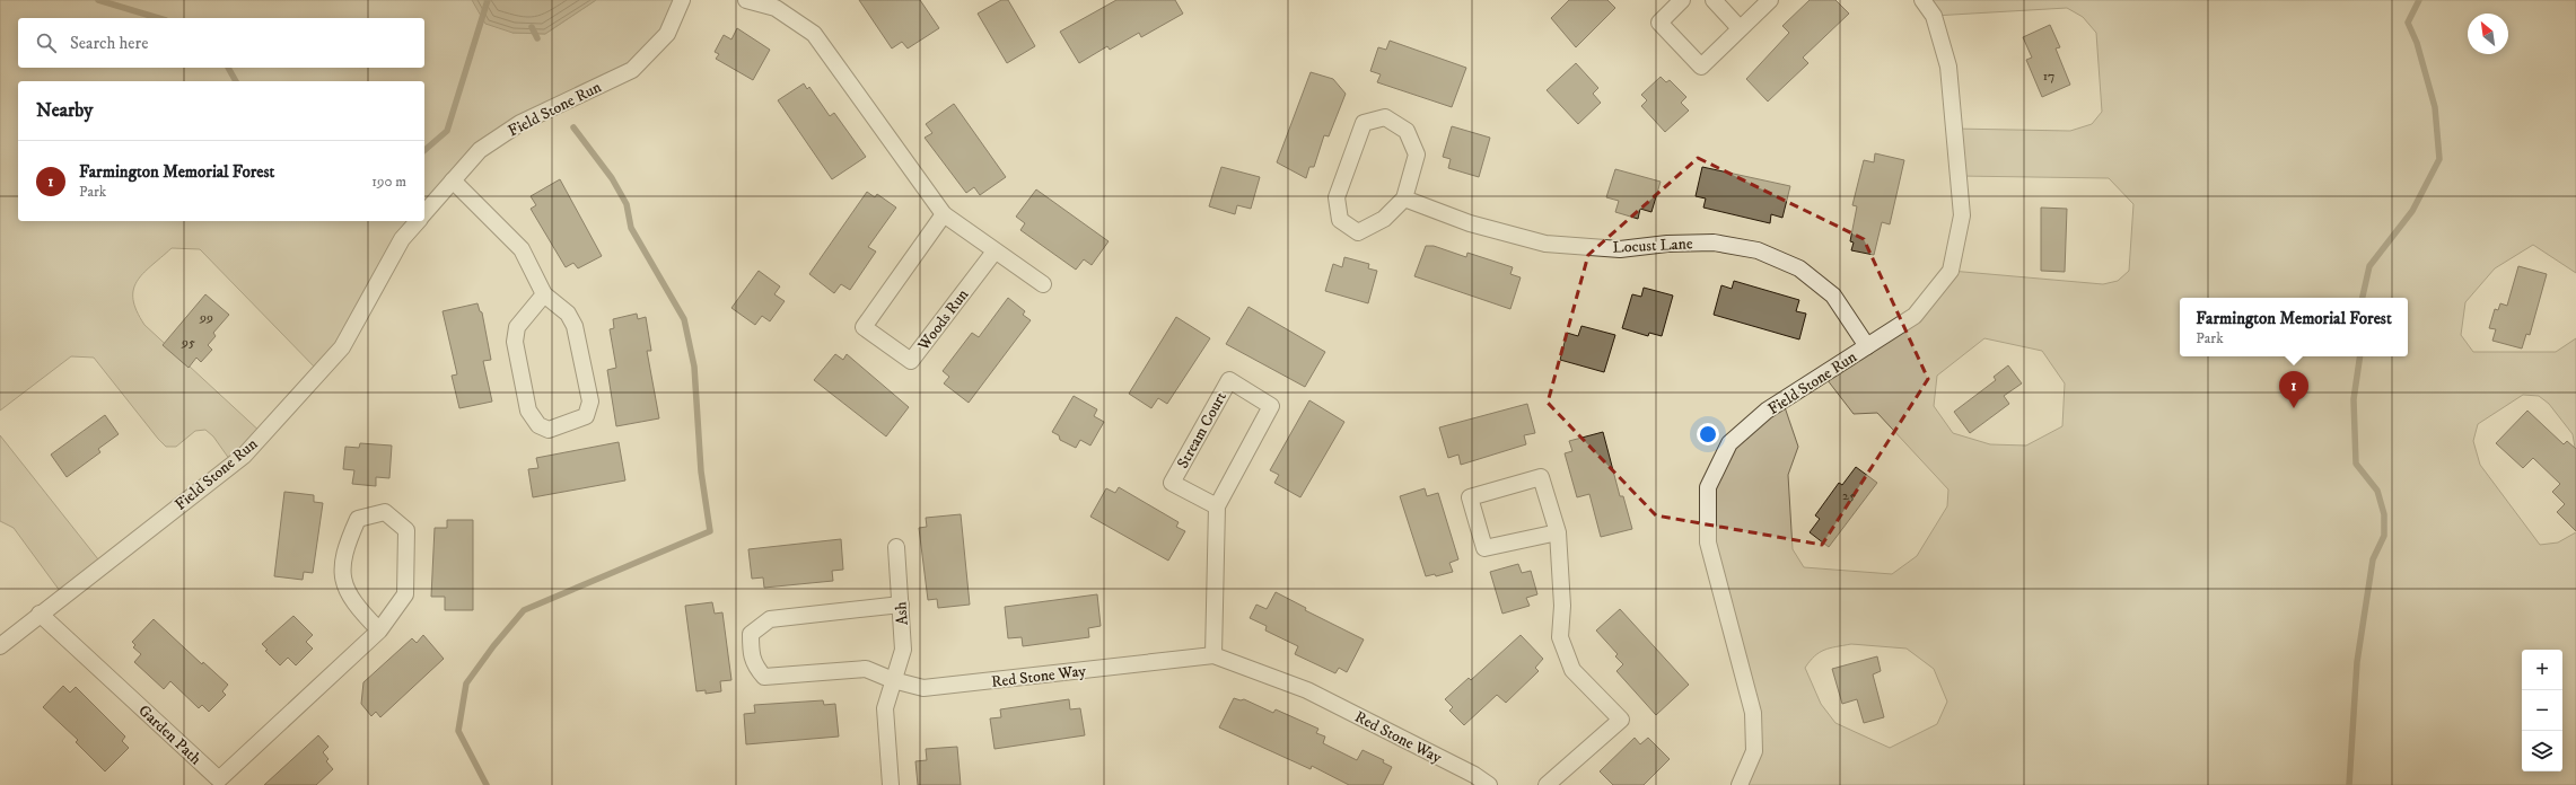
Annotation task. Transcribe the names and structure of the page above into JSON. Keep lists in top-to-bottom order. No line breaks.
{"streets":{"street":["Field Stone Run","Locust Lane","Woods Run","Stream Court","Ash","Red Stone Way","Garden Path"]},"crossings":[["Field Stone Run","Locust Lane"],["Field Stone Run","Garden Path"],["Stream Court","Red Stone Way"],["Ash","Red Stone Way"]],"house_numbers":["17","99","95","25"],"north":"top left","page":{"search":"Search here","heading":"Nearby","list":[{"mark":"1","name":"Farmington Memorial Forest","note":"Park","value":"190 m"}],"popup":["Farmington Memorial Forest","Park"],"pins":"1","map_buttons":["+","−"]}}
